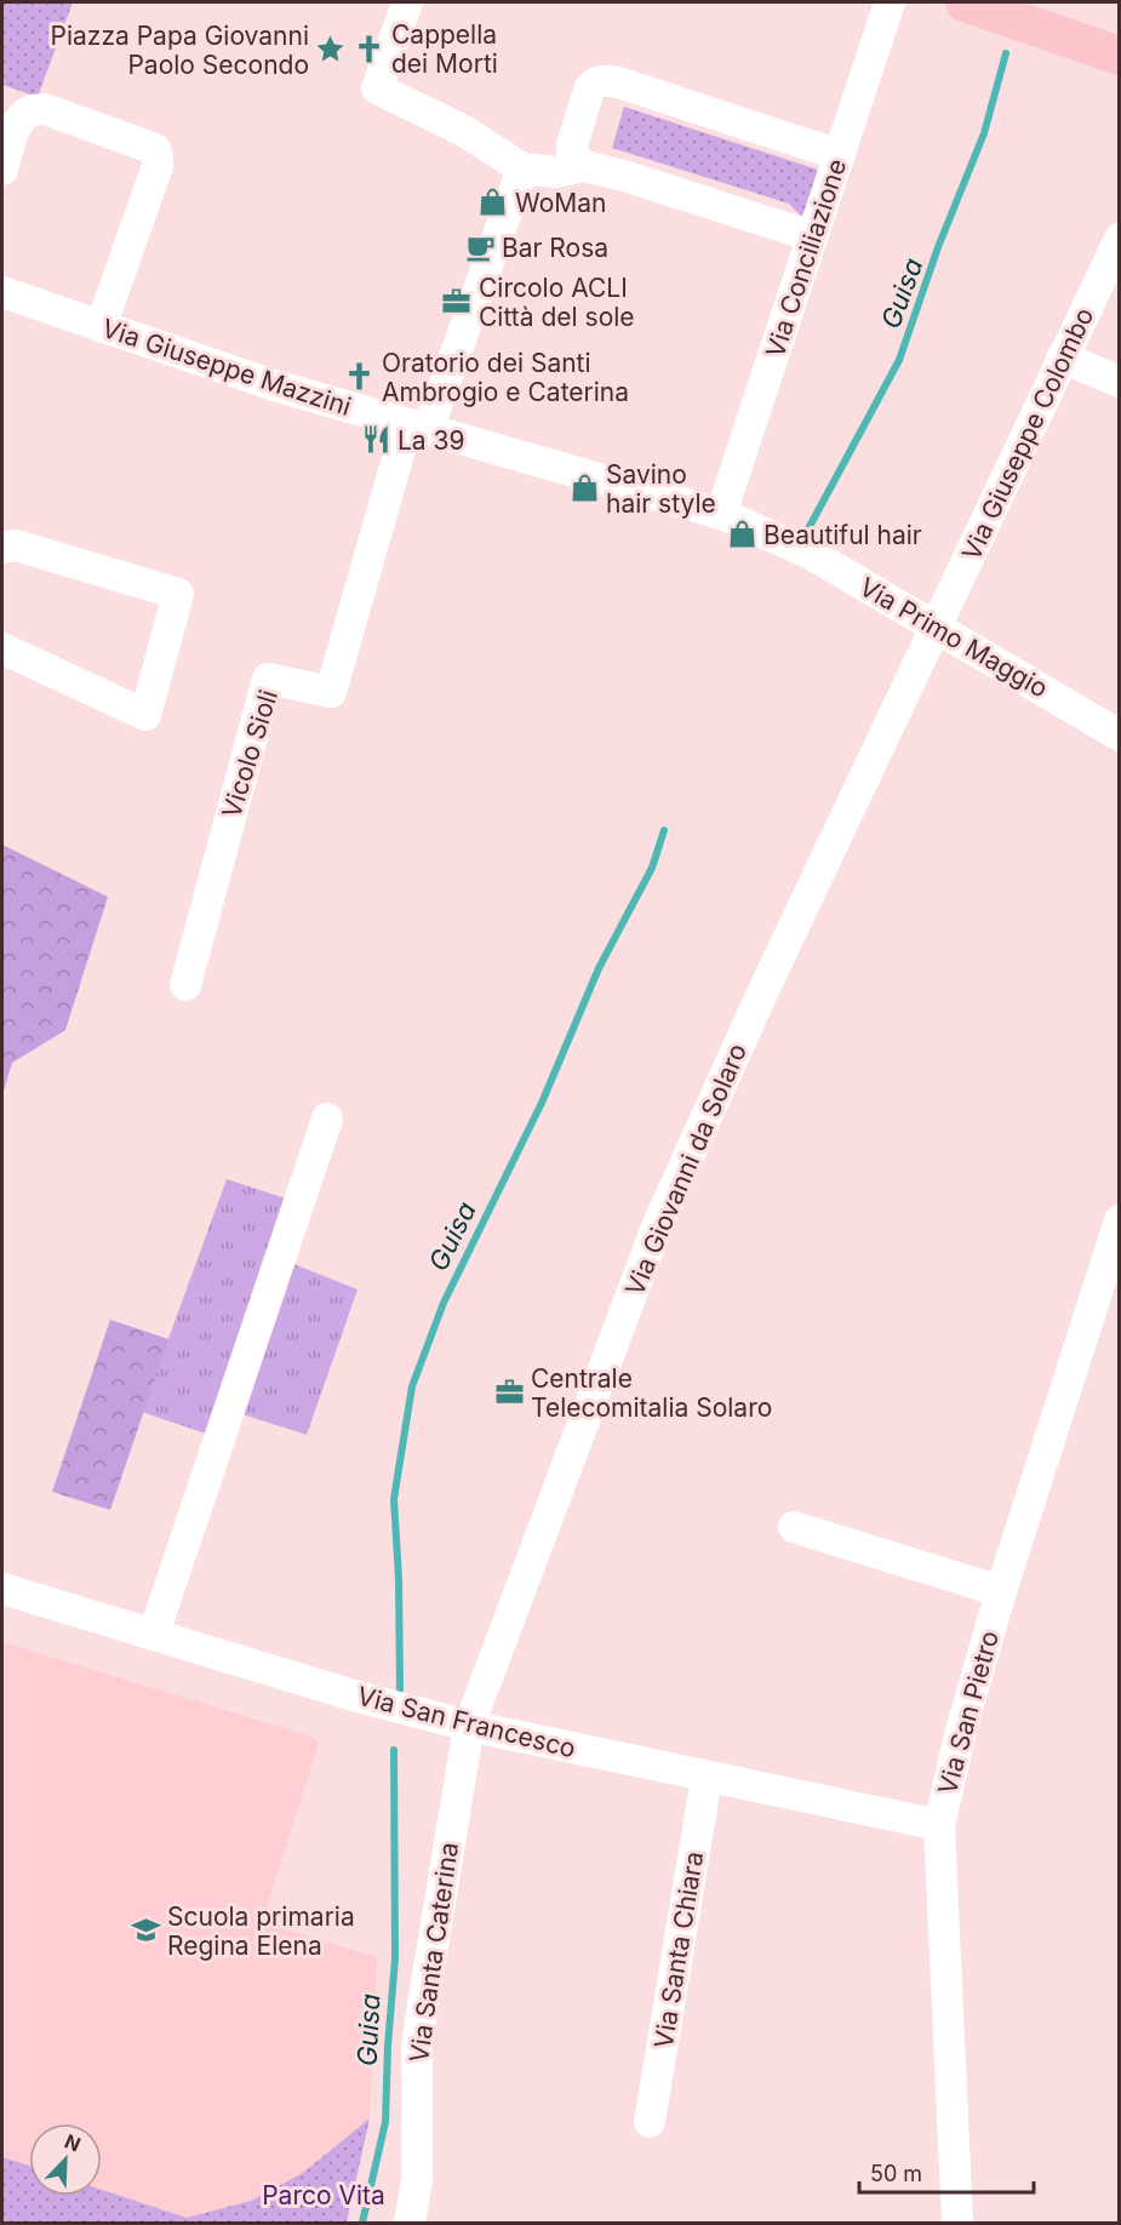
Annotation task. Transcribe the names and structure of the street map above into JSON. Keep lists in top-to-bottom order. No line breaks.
{"streets":{"street":["Via Conciliazione","Via Giuseppe Mazzini","Via Giuseppe Colombo","Via Primo Maggio","Vicolo Sioli","Via Giovanni da Solaro","Via San Pietro","Via San Francesco","Via Santa Chiara","Via Santa Caterina"]},"crossings":[["Via Conciliazione","Via Giuseppe Mazzini"],["Via Giuseppe Mazzini","Via Primo Maggio"],["Via Giuseppe Mazzini","Vicolo Sioli"],["Via Giuseppe Colombo","Via Primo Maggio"],["Via Giuseppe Colombo","Via Giovanni da Solaro"],["Via Primo Maggio","Via Giovanni da Solaro"],["Via Giovanni da Solaro","Via San Francesco"],["Via Giovanni da Solaro","Via Santa Caterina"],["Via San Pietro","Via San Francesco"],["Via San Francesco","Via Santa Chiara"],["Via San Francesco","Via Santa Caterina"]],"water":["Guisa"],"parks":["Parco Vita"],"places":{"church":["Cappella dei Morti","Oratorio dei Santi Ambrogio e Caterina"],"place":["Piazza Papa Giovanni Paolo Secondo"],"shop":["WoMan","Savino hair style","Beautiful hair"],"cafe":["Bar Rosa"],"office":["Circolo ACLI Città del sole","Centrale Telecomitalia Solaro"],"restaurant":["La 39"],"school or university":["Scuola primaria Regina Elena"]},"scale_bar":"50 m","north":"top right"}
